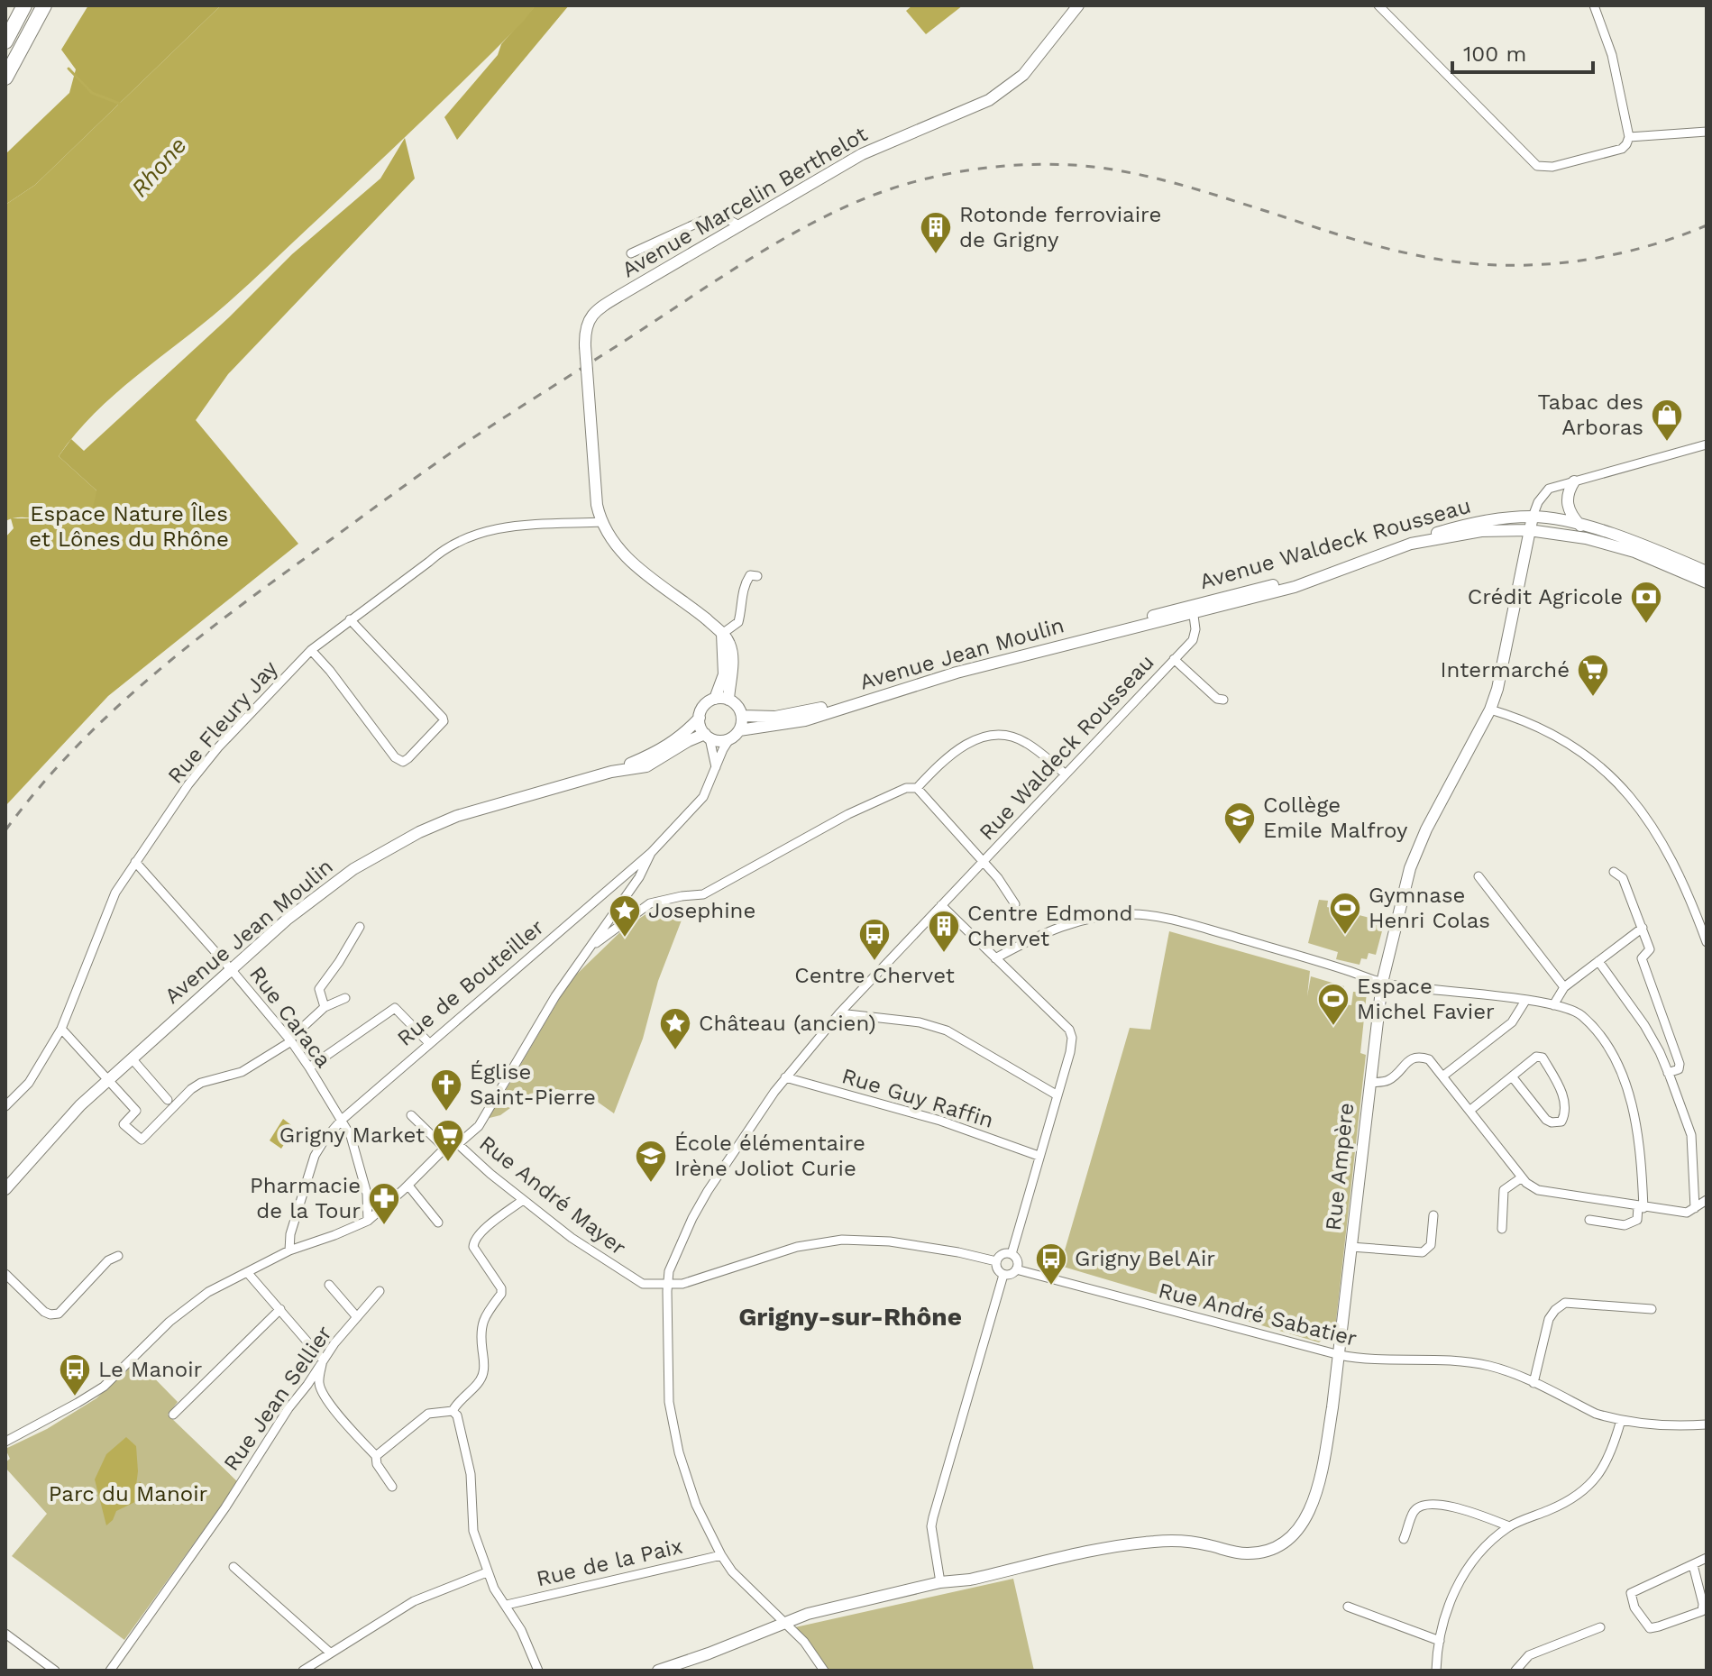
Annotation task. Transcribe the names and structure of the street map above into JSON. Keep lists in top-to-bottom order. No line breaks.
{"streets":{"main road":["Avenue Marcelin Berthelot","Avenue Waldeck Rousseau","Avenue Jean Moulin","Rue Ampère"],"street":["Rue Fleury Jay","Rue Waldeck Rousseau","Rue de Bouteiller","Rue Caraca","Rue Guy Raffin","Rue André Mayer","Rue André Sabatier","Rue Jean Sellier","Rue de la Paix"]},"crossings":[["Avenue Marcelin Berthelot","Rue Fleury Jay"],["Avenue Waldeck Rousseau","Avenue Jean Moulin"],["Avenue Waldeck Rousseau","Rue Waldeck Rousseau"],["Avenue Waldeck Rousseau","Rue Ampère"],["Avenue Jean Moulin","Rue Waldeck Rousseau"],["Avenue Jean Moulin","Rue de Bouteiller"],["Avenue Jean Moulin","Rue Caraca"],["Rue Fleury Jay","Rue Caraca"],["Rue Waldeck Rousseau","Rue Guy Raffin"],["Rue Waldeck Rousseau","Rue Ampère"],["Rue Waldeck Rousseau","Rue André Mayer"],["Rue Waldeck Rousseau","Rue de la Paix"],["Rue de Bouteiller","Rue Caraca"],["Rue Ampère","Rue André Sabatier"]],"districts":["Grigny-sur-Rhône"],"water":["Rhone"],"parks":["Espace Nature Îles et Lônes du Rhône","Parc du Manoir"],"places":{"building":["Rotonde ferroviaire de Grigny","Centre Edmond Chervet"],"shop":["Tabac des Arboras"],"bank":["Crédit Agricole"],"supermarket":["Intermarché","Grigny Market"],"school or university":["Collège Emile Malfroy","École élémentaire Irène Joliot Curie"],"sports":["Gymnase Henri Colas","Espace Michel Favier"],"place":["Josephine","Château (ancien)"],"bus stop":["Centre Chervet","Grigny Bel Air","Le Manoir"],"church":["Église Saint-Pierre"],"pharmacy":["Pharmacie de la Tour"]},"scale_bar":"100 m"}
